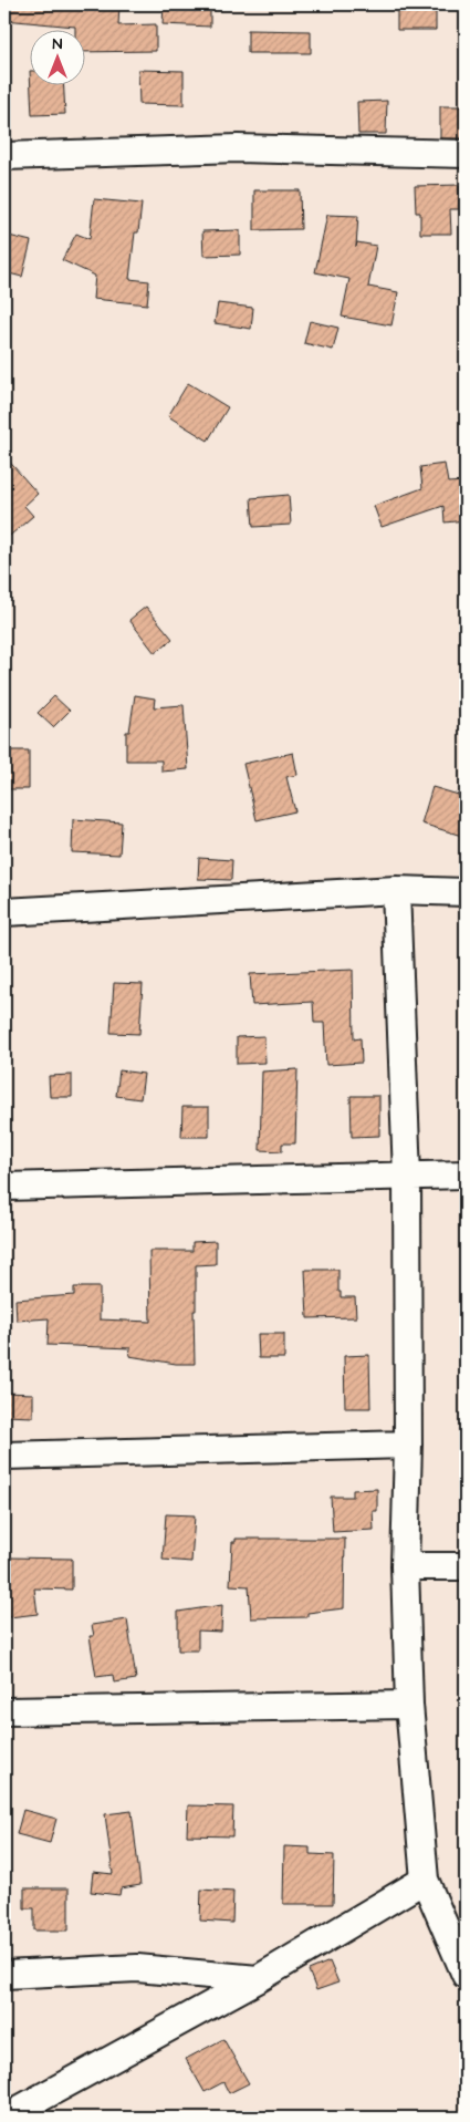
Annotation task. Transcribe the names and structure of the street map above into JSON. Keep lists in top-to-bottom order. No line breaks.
{"north":"top"}
